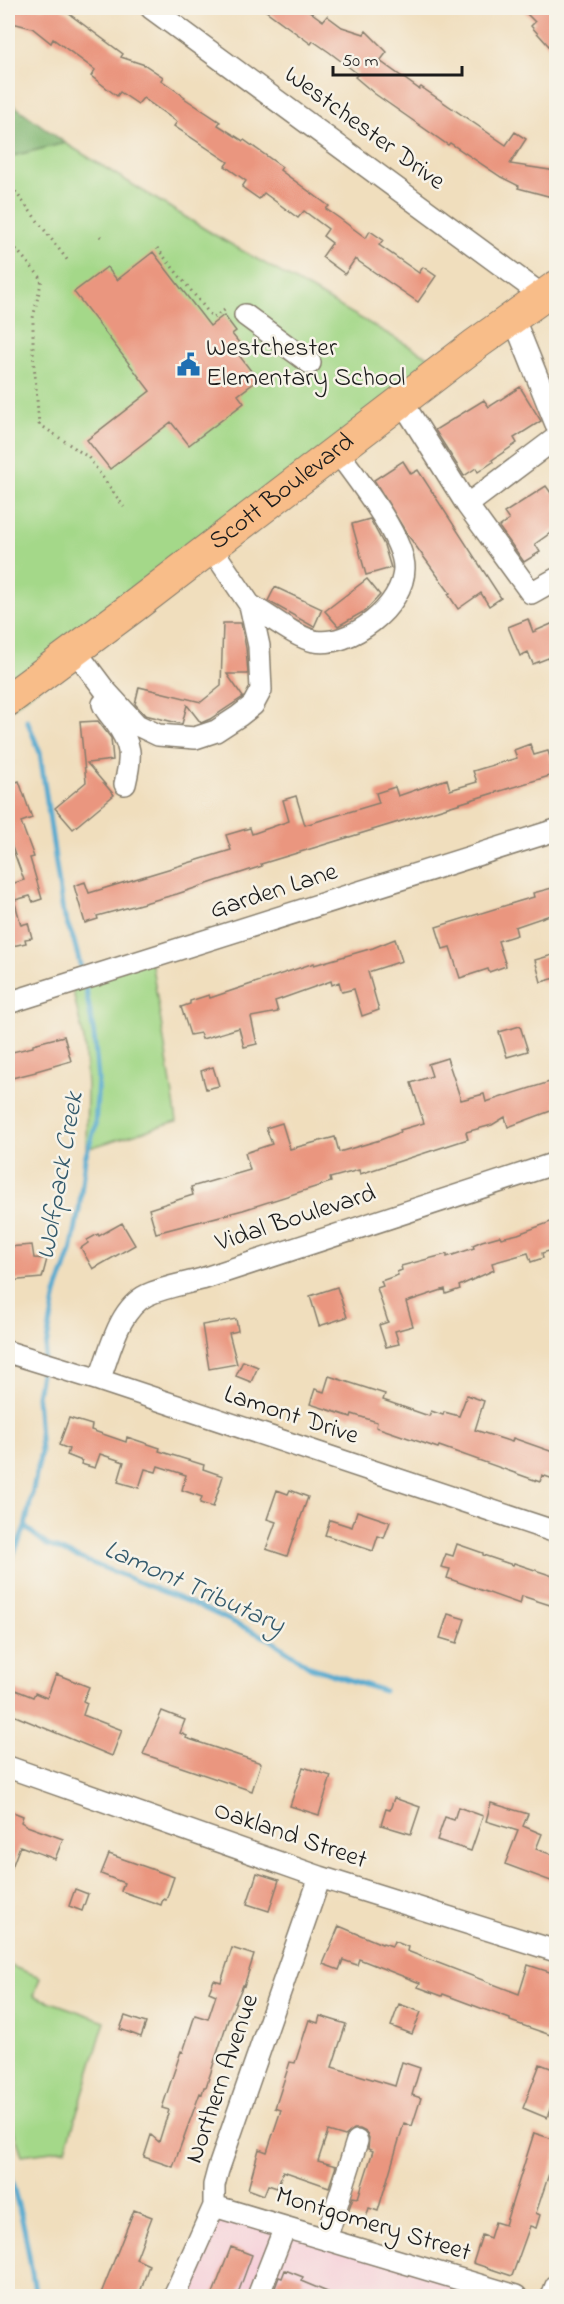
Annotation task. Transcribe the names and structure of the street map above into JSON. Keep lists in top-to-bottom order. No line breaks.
{"streets":{"highway":["Scott Boulevard"],"street":["Westchester Drive","Garden Lane","Vidal Boulevard","Lamont Drive","Oakland Street","Northern Avenue","Montgomery Street"]},"crossings":[["Westchester Drive","Scott Boulevard"],["Vidal Boulevard","Lamont Drive"],["Oakland Street","Northern Avenue"],["Northern Avenue","Montgomery Street"]],"water":["Wolfpack Creek","Lamont Tributary"],"places":{"public building":["Westchester Elementary School"]},"scale_bar":"50 m"}
